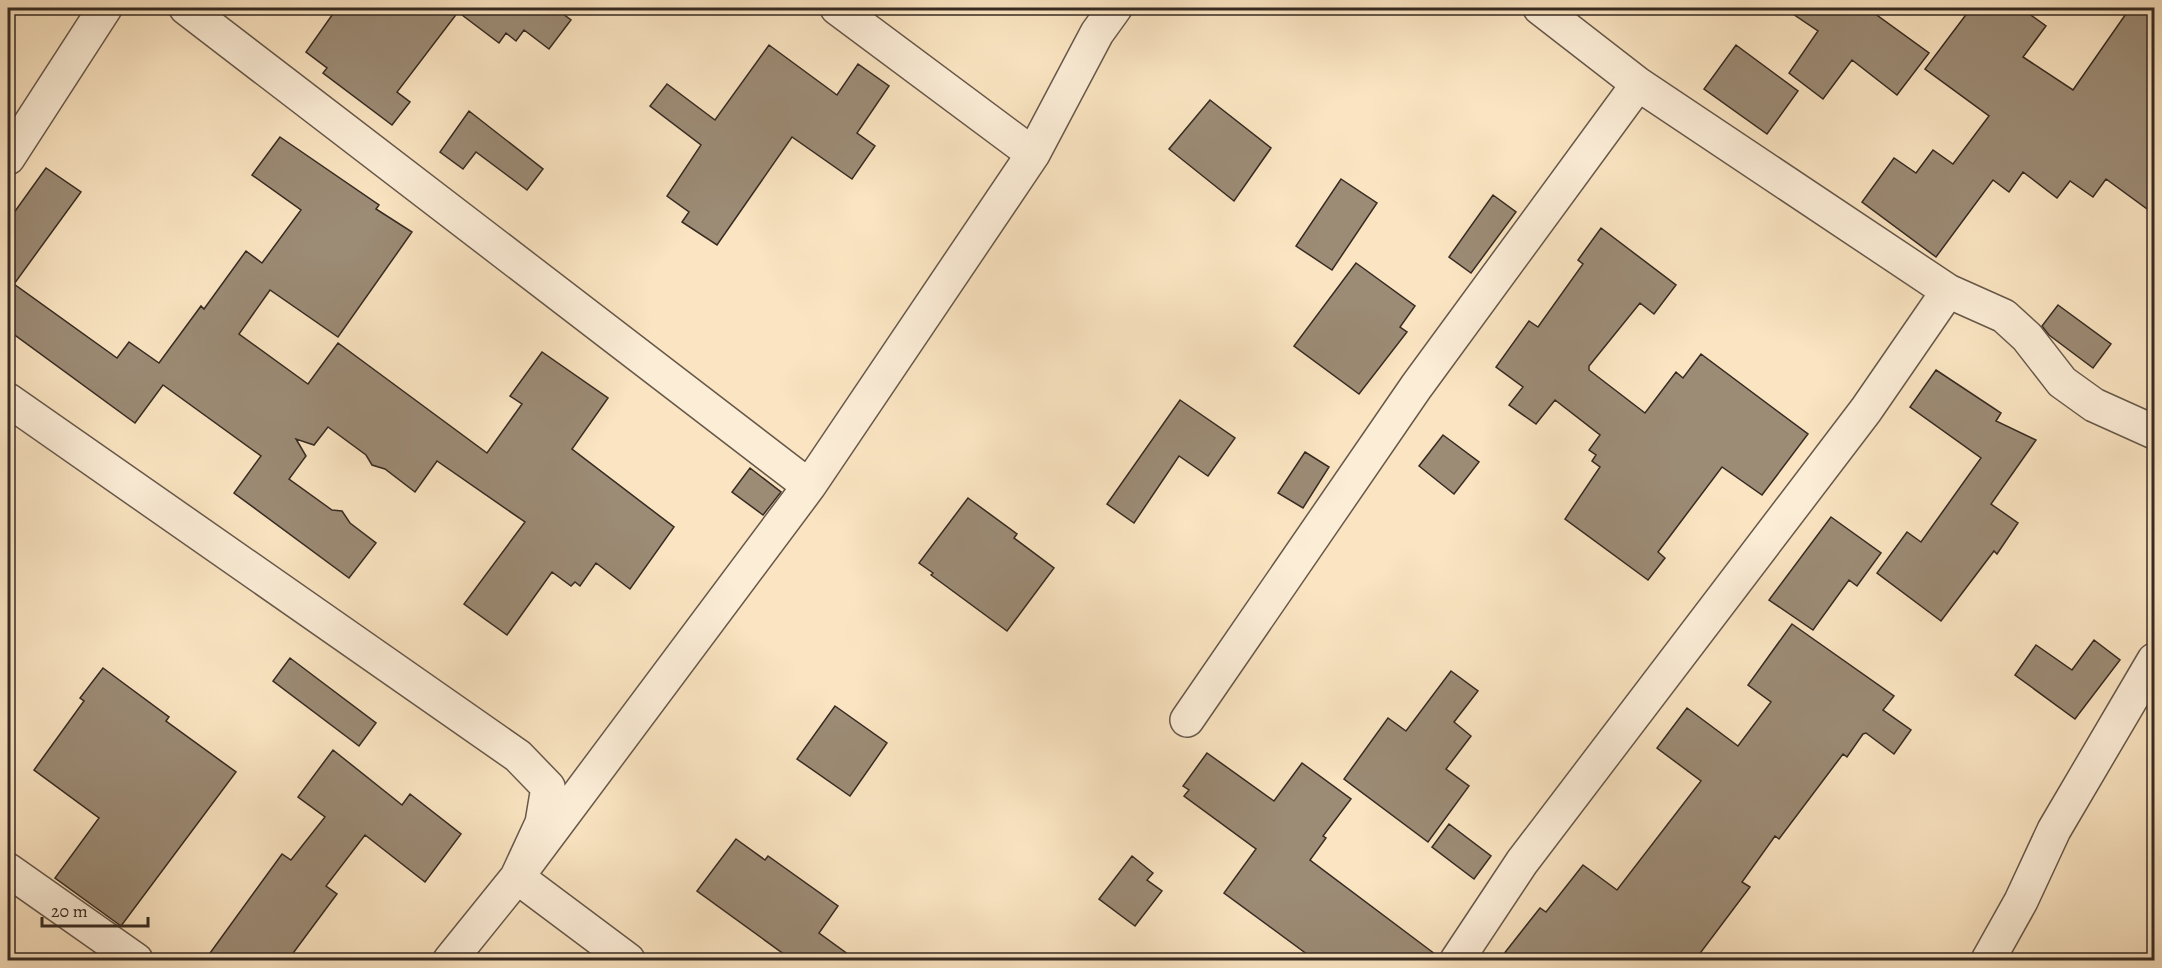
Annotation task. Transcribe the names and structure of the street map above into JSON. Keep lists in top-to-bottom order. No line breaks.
{"scale_bar":"20 m"}
